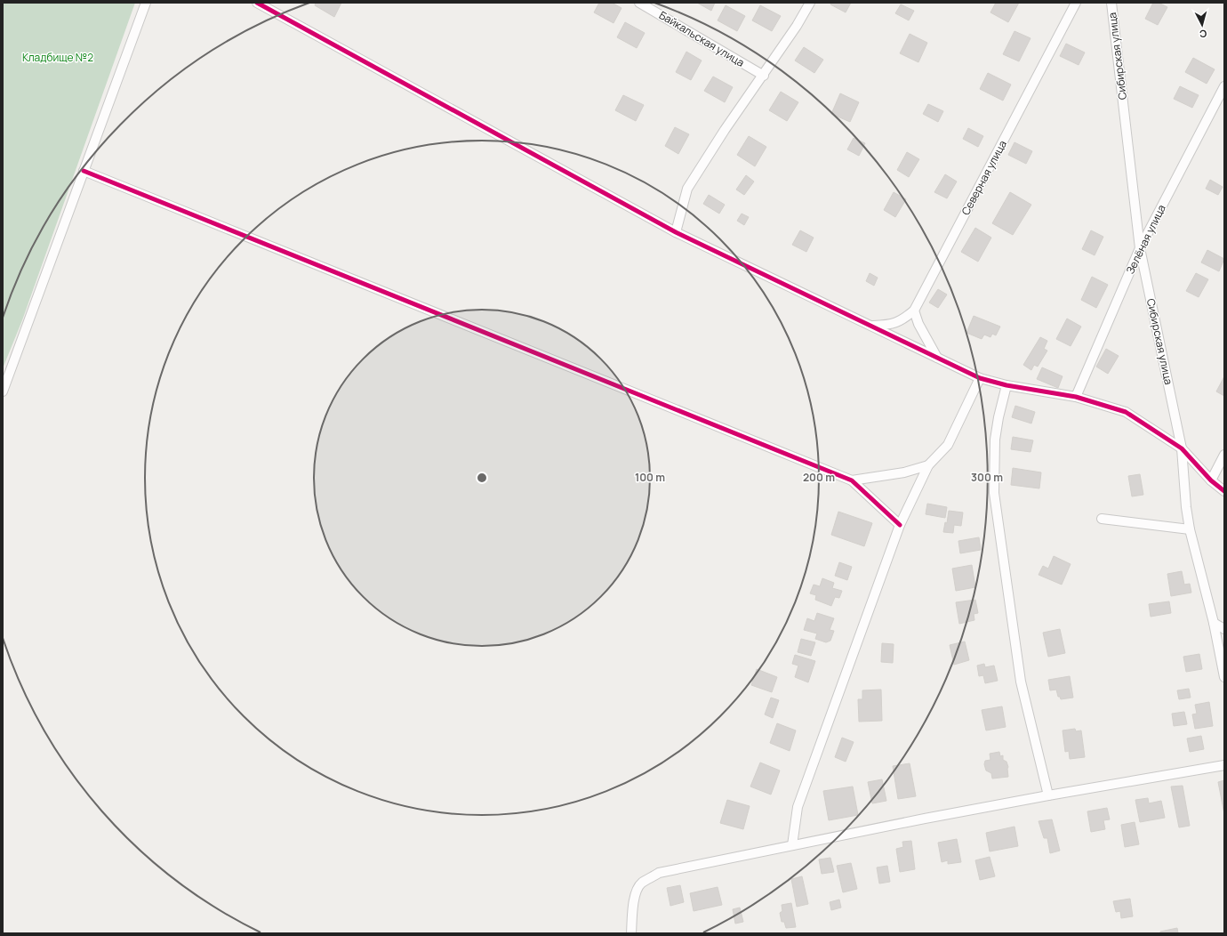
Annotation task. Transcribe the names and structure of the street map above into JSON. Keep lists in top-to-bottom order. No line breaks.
{"streets":{"street":["Байкальская улица","Сибирская улица","Северная улица","Зелёная улица"]},"crossings":[["Сибирская улица","Зелёная улица"]],"parks":["Кладбище №2"],"north":"bottom","rings":["100 m","200 m","300 m"]}
